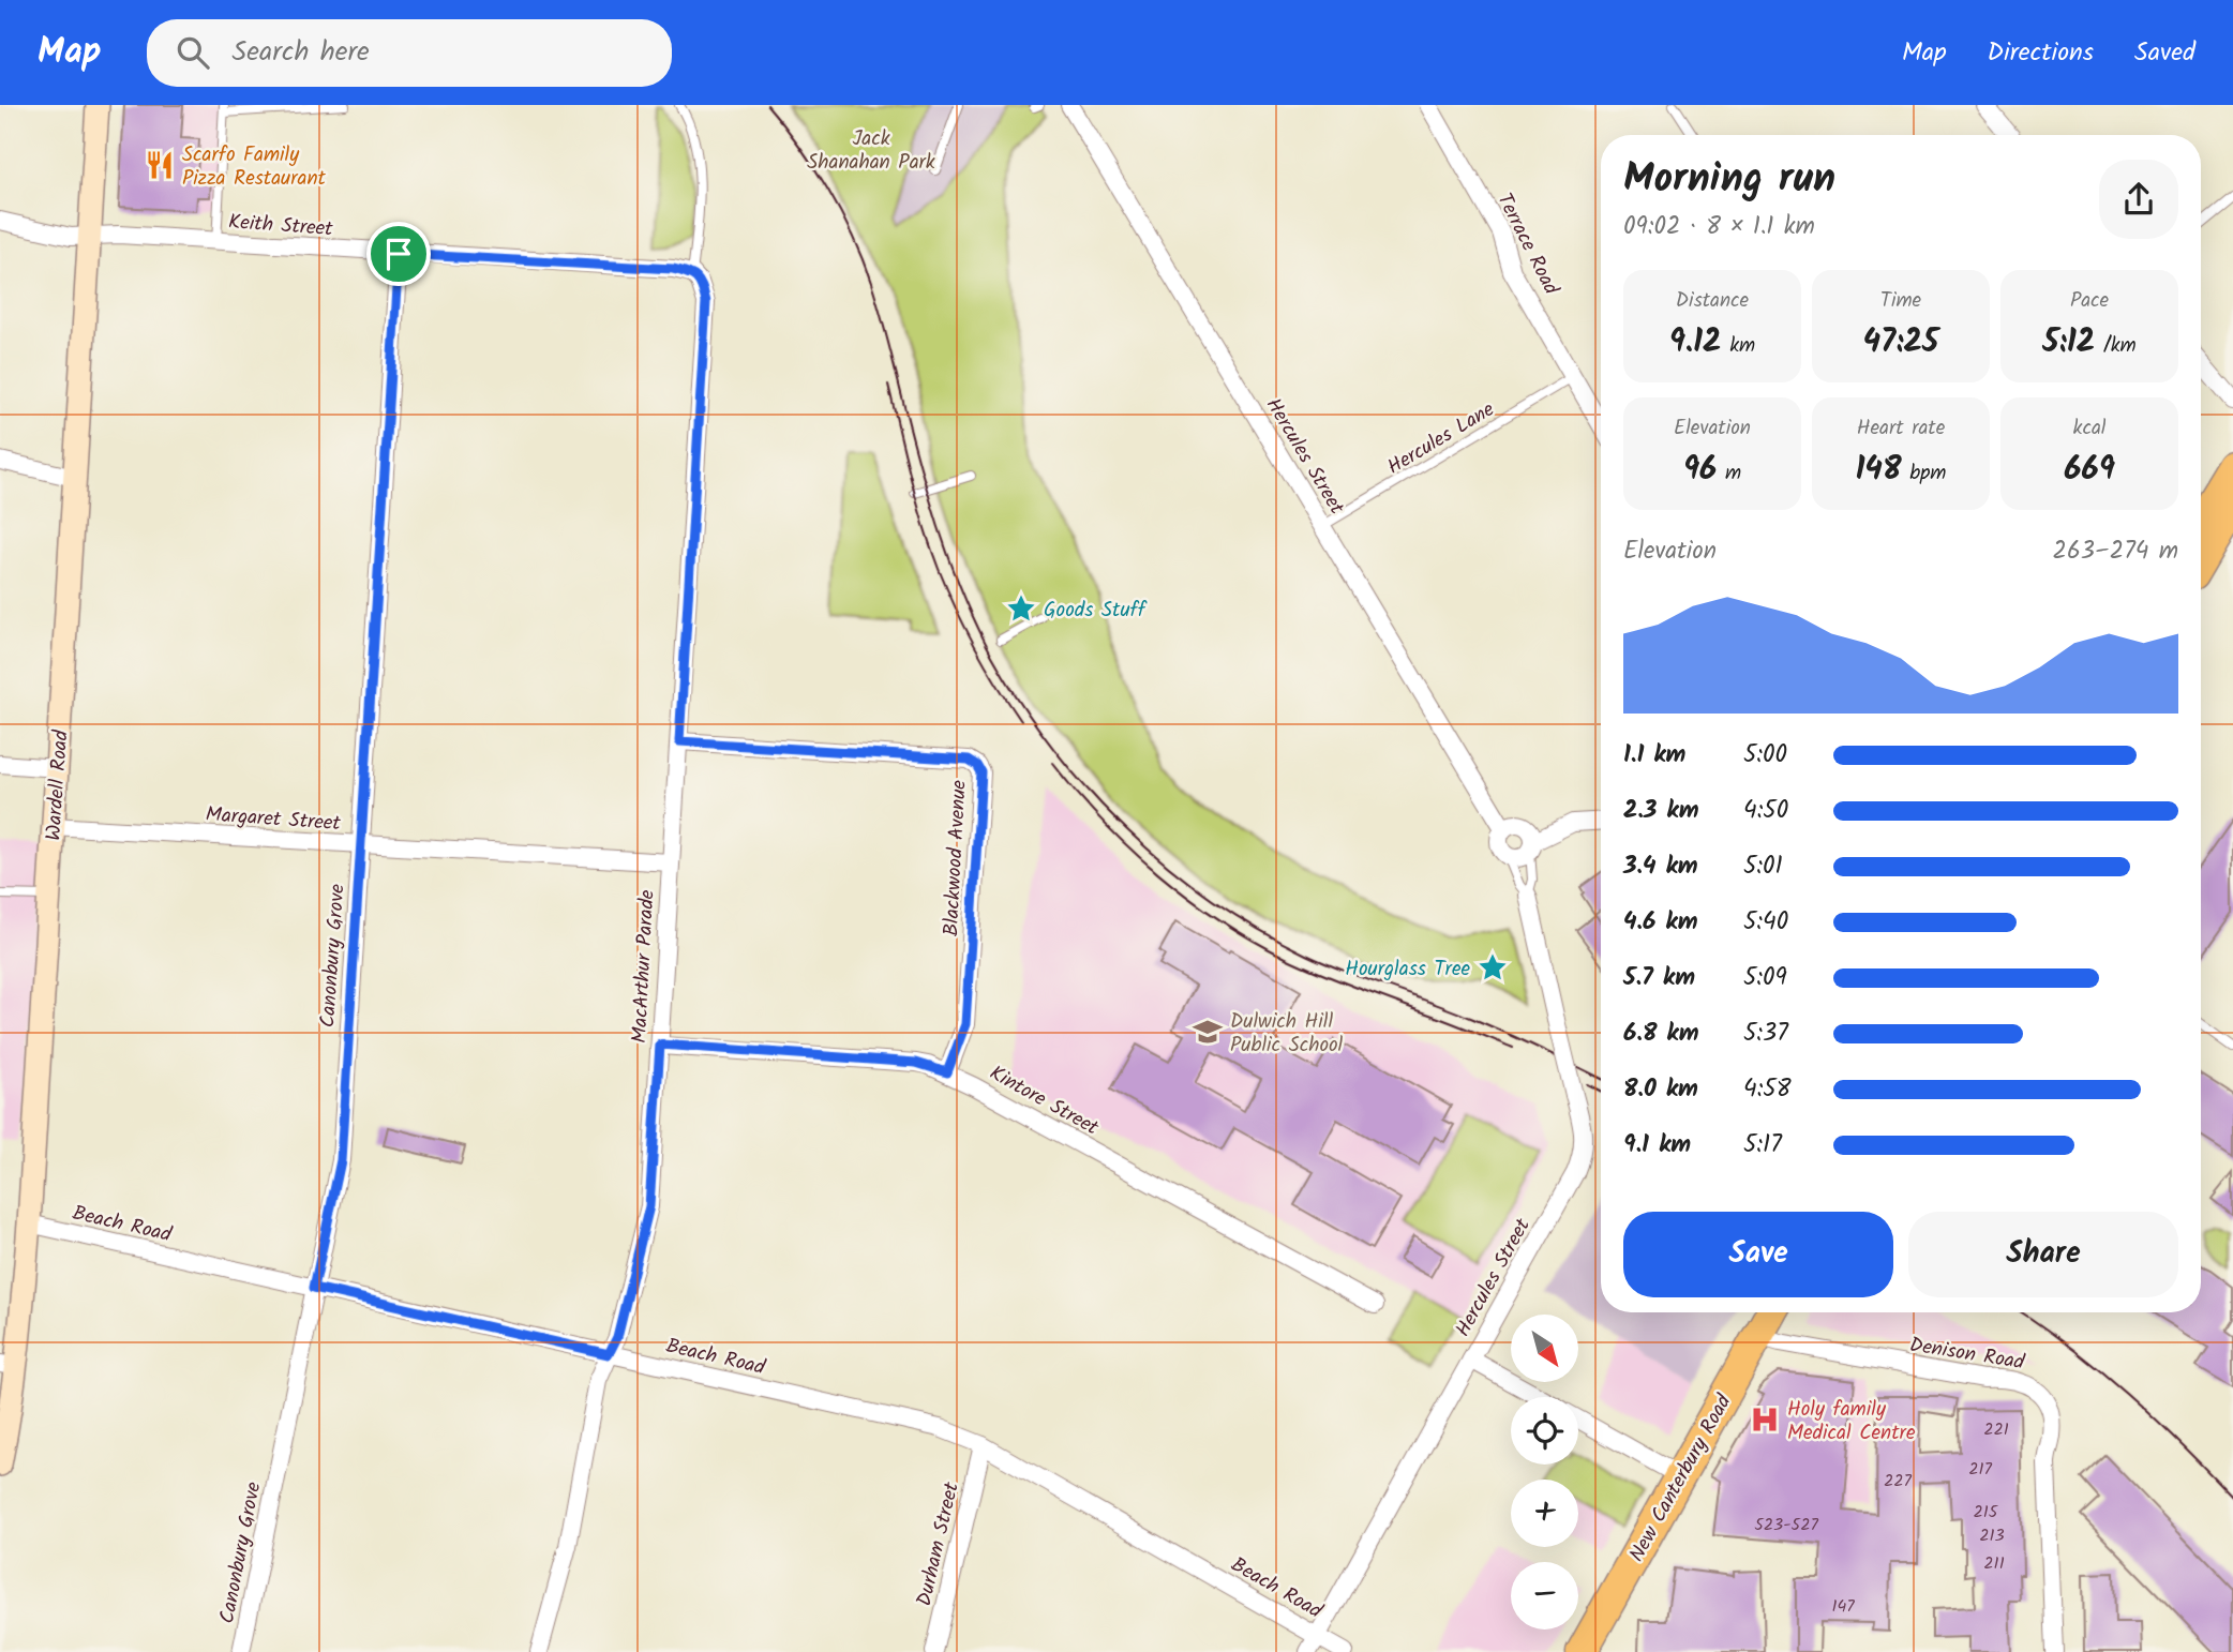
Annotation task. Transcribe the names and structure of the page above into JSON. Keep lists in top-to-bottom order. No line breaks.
{"streets":{"highway":["New Canterbury Road"],"main road":["Wardell Road"],"street":["Keith Street","Terrace Road","Hercules Street","Margaret Street","Blackwood Avenue","Canonbury Grove","MacArthur Parade","Kintore Street","Beach Road","Denison Road","Durham Street"],"lane":["Hercules Lane"]},"crossings":[["Keith Street","Wardell Road"],["Keith Street","Canonbury Grove"],["Keith Street","MacArthur Parade"],["Terrace Road","Hercules Lane"],["Hercules Lane","Hercules Street"],["Hercules Street","Beach Road"],["Wardell Road","Margaret Street"],["Wardell Road","Beach Road"],["Margaret Street","Canonbury Grove"],["Margaret Street","MacArthur Parade"],["Blackwood Avenue","MacArthur Parade"],["Blackwood Avenue","Kintore Street"],["Canonbury Grove","Beach Road"],["MacArthur Parade","Kintore Street"],["MacArthur Parade","Beach Road"],["Beach Road","Durham Street"],["Denison Road","New Canterbury Road"]],"parks":["Jack Shanahan Park"],"places":{"restaurant":["Scarfo Family Pizza Restaurant"],"place":["Goods Stuff","Hourglass Tree"],"school or university":["Dulwich Hill Public School"],"hospital":["Holy family Medical Centre"]},"house_numbers":["221","217","227","215","523-527","213","211","147"],"north":"bottom right","page":{"header":"Map","search":"Search here","nav":["Map","Directions","Saved"],"heading":["Morning run","09:02 · 8 × 1.1 km"],"stats":[["Distance","9.12 km"],["Time","47:25"],["Pace","5:12 /km"],["Elevation","96 m"],["Heart rate","148 bpm"],["kcal","669"]],"chart":["Elevation","263–274 m"],"list":[{"name":"1.1 km","note":"5:00"},{"name":"2.3 km","note":"4:50"},{"name":"3.4 km","note":"5:01"},{"name":"4.6 km","note":"5:40"},{"name":"5.7 km","note":"5:09"},{"name":"6.8 km","note":"5:37"},{"name":"8.0 km","note":"4:58"},{"name":"9.1 km","note":"5:17"}],"buttons":["Save","Share"],"map_buttons":["+","−"]}}
